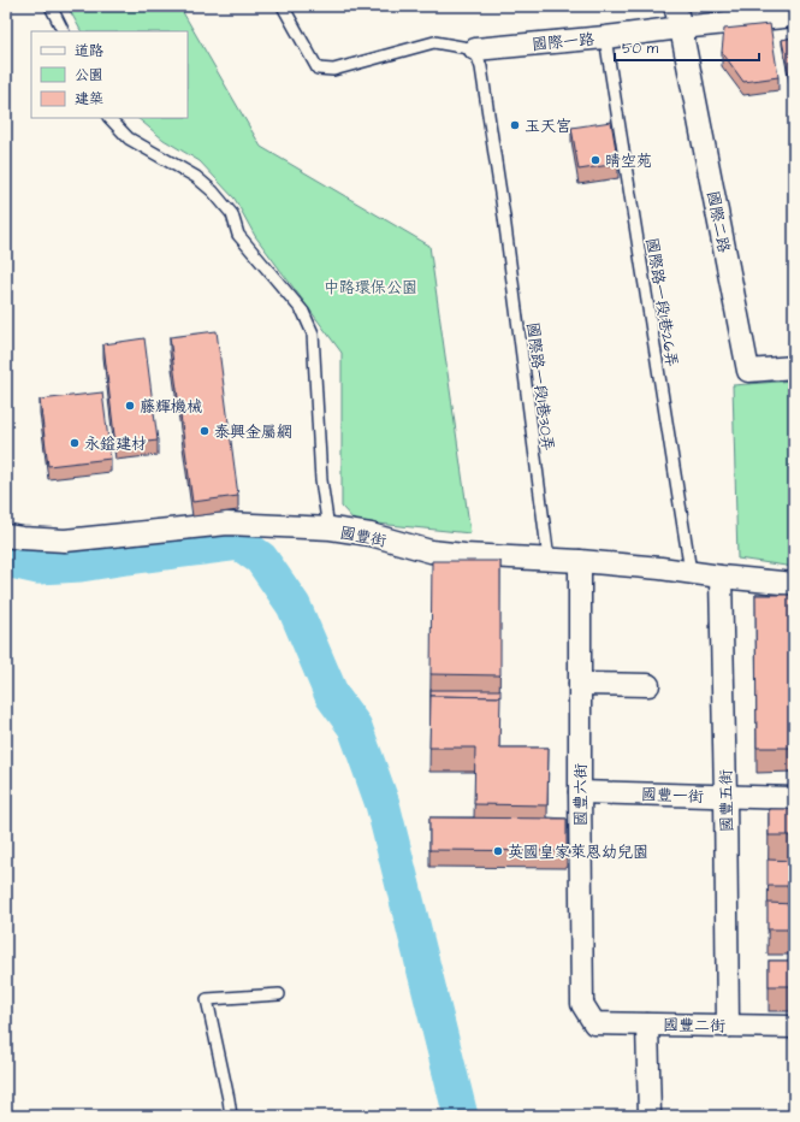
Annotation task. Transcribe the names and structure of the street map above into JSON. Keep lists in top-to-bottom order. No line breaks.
{"streets":{"street":["國際一路","國際二路","國豐街","國豐六街","國豐一街","國豐五街","國豐二街"],"lane":["國際路一段1巷26弄","國際路一段1巷30弄"]},"crossings":[["國際一路","國際二路"],["國際一路","國際路一段1巷26弄"],["國際一路","國際路一段1巷30弄"],["國際路一段1巷26弄","國豐街"],["國際路一段1巷30弄","國豐街"],["國豐街","國豐六街"],["國豐街","國豐五街"],["國豐六街","國豐一街"],["國豐六街","國豐二街"],["國豐一街","國豐五街"],["國豐五街","國豐二街"]],"parks":["中路環保公園"],"places":["玉天宮","晴空苑","藤輝機械","泰興金屬網","永鎰建材","英國皇家萊恩幼兒園"],"legend":["道路","公園","建築"],"scale_bar":"50 m"}
